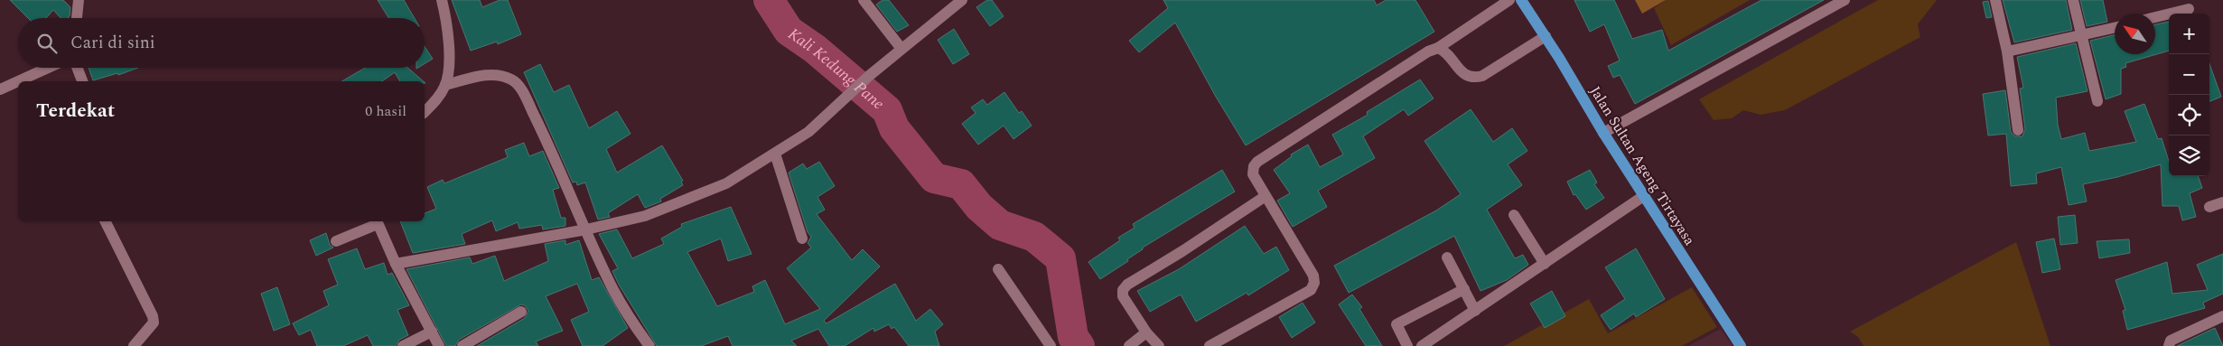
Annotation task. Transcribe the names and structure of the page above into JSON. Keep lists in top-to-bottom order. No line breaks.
{"streets":{"main road":["Jalan Sultan Ageng Tirtayasa"]},"water":["Kali Kedung Pane"],"north":"top left","page":{"map_buttons":["+","−"],"search":"Cari di sini","heading":["Terdekat","0 hasil"]}}
